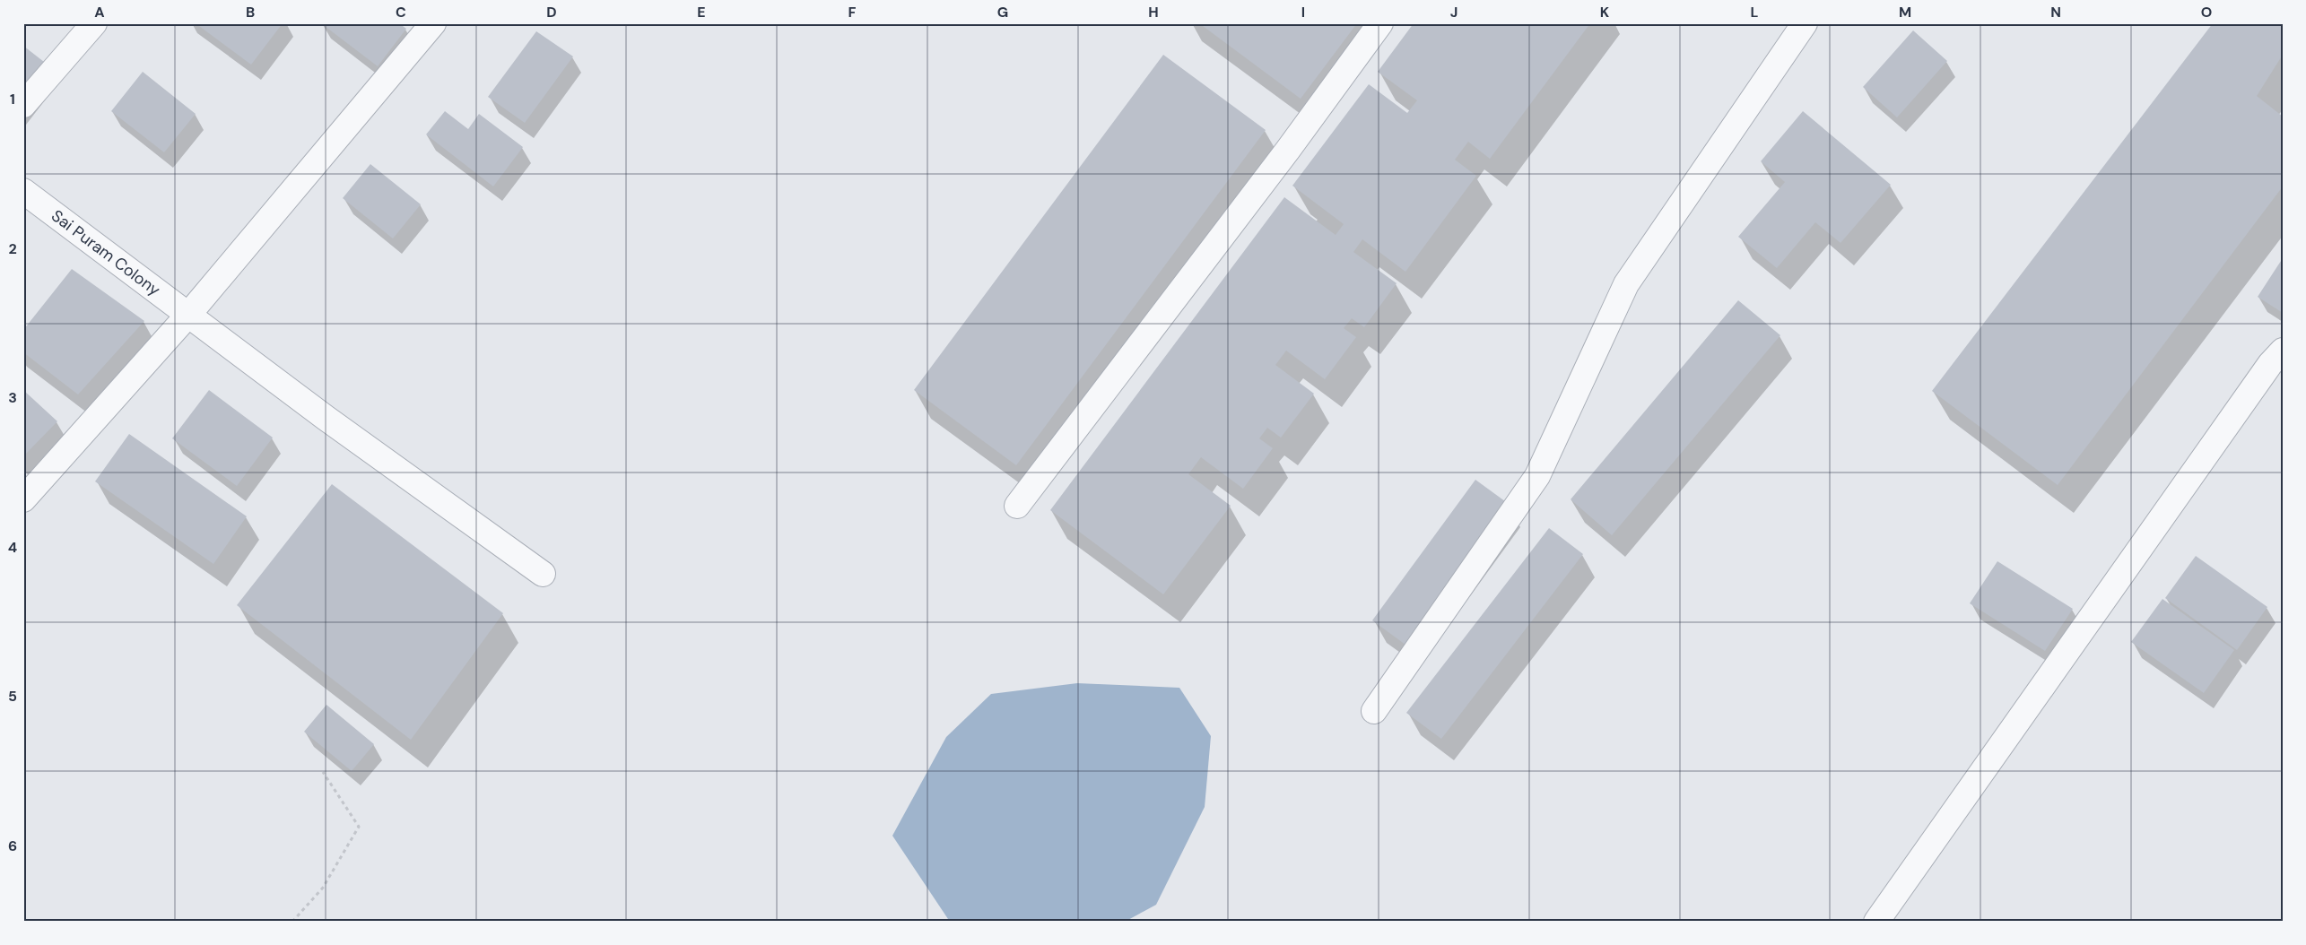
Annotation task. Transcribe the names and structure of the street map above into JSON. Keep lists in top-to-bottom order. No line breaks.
{"streets":{"street":["Sai Puram Colony"]},"grid":{"columns":["A","B","C","D","E","F","G","H","I","J","K","L","M","N","O"],"rows":["1","2","3","4","5","6"]}}
